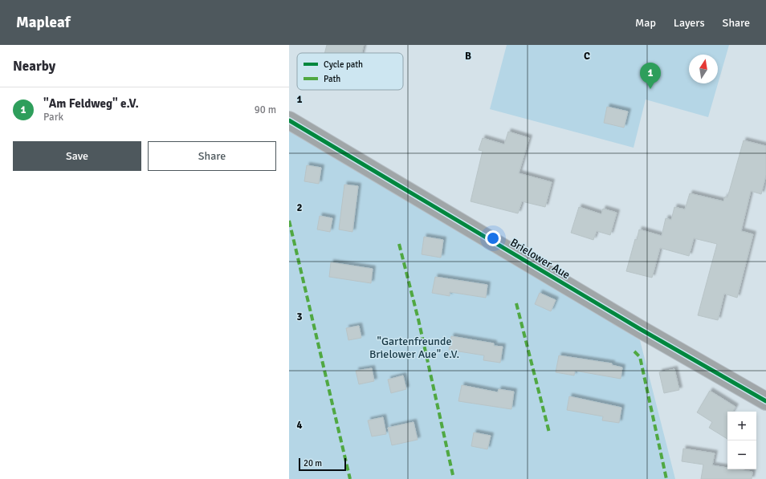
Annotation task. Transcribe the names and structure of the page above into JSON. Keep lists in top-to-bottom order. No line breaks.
{"streets":{"street":["Brielower Aue"]},"parks":["\"Gartenfreunde Brielower Aue\" e.V."],"legend":["Cycle path","Path"],"scale_bar":"20 m","north":"top","page":{"header":"Mapleaf","nav":["Map","Layers","Share"],"heading":"Nearby","pins":"1","list":[{"mark":"1","name":"\"Am Feldweg\" e.V.","note":"Park","value":"90 m"}],"buttons":["Save","Share"],"map_buttons":["+","−"],"scale":"20 m"},"grid":{"columns":["B","C"],"rows":["1","2","3","4"]}}
